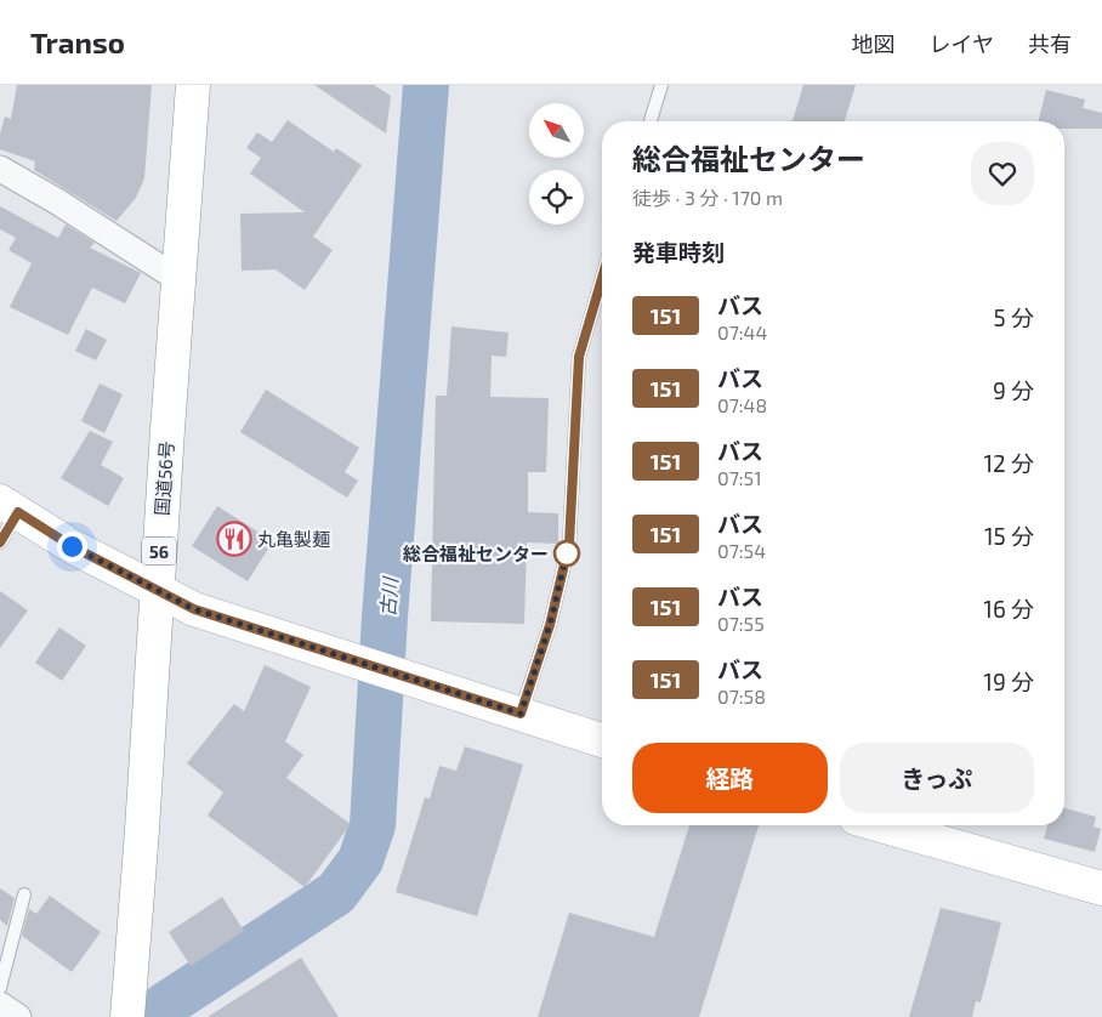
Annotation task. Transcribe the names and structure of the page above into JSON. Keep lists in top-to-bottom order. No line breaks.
{"streets":{"main road":["国道56号","56"]},"water":["古川"],"places":{"restaurant":["丸亀製麺"],"other":["総合福祉センター"]},"lines":["bus line 151"],"north":"top left","page":{"header":"Transo","nav":["地図","レイヤ","共有"],"heading":[["総合福祉センター","徒歩 · 3 分 · 170 m"],"発車時刻"],"list":[{"mark":"151","name":"バス","note":"07:44","value":"5 分"},{"mark":"151","name":"バス","note":"07:48","value":"9 分"},{"mark":"151","name":"バス","note":"07:51","value":"12 分"},{"mark":"151","name":"バス","note":"07:54","value":"15 分"},{"mark":"151","name":"バス","note":"07:55","value":"16 分"},{"mark":"151","name":"バス","note":"07:58","value":"19 分"}],"buttons":["経路","きっぷ"]}}
